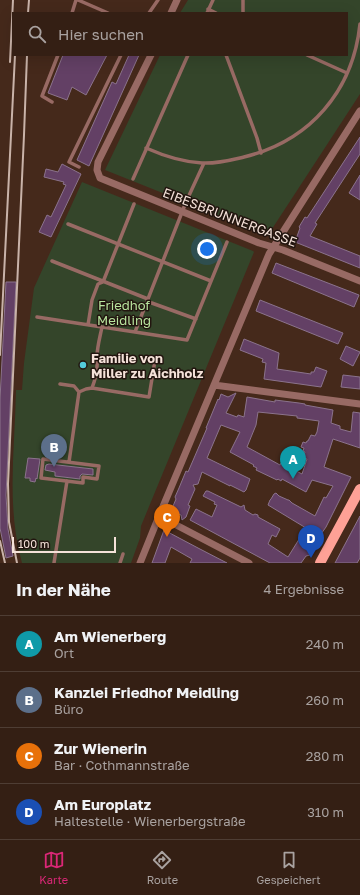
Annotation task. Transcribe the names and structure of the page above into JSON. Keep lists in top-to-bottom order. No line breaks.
{"streets":{"street":["EIBESBRUNNERGASSE"]},"parks":["Friedhof Meidling"],"places":["Familie von Miller zu Aichholz"],"scale_bar":"100 m","page":{"search":"Hier suchen","pins":["B","A","C","D"],"scale":"100 m","heading":["In der Nähe","4 Ergebnisse"],"list":[{"mark":"A","name":"Am Wienerberg","note":"Ort","value":"240 m"},{"mark":"B","name":"Kanzlei Friedhof Meidling","note":"Büro","value":"260 m"},{"mark":"C","name":"Zur Wienerin","note":"Bar · Cothmannstraße","value":"280 m"},{"mark":"D","name":"Am Europlatz","note":"Haltestelle · Wienerbergstraße","value":"310 m"}],"nav":["Karte","Route","Gespeichert"]}}
